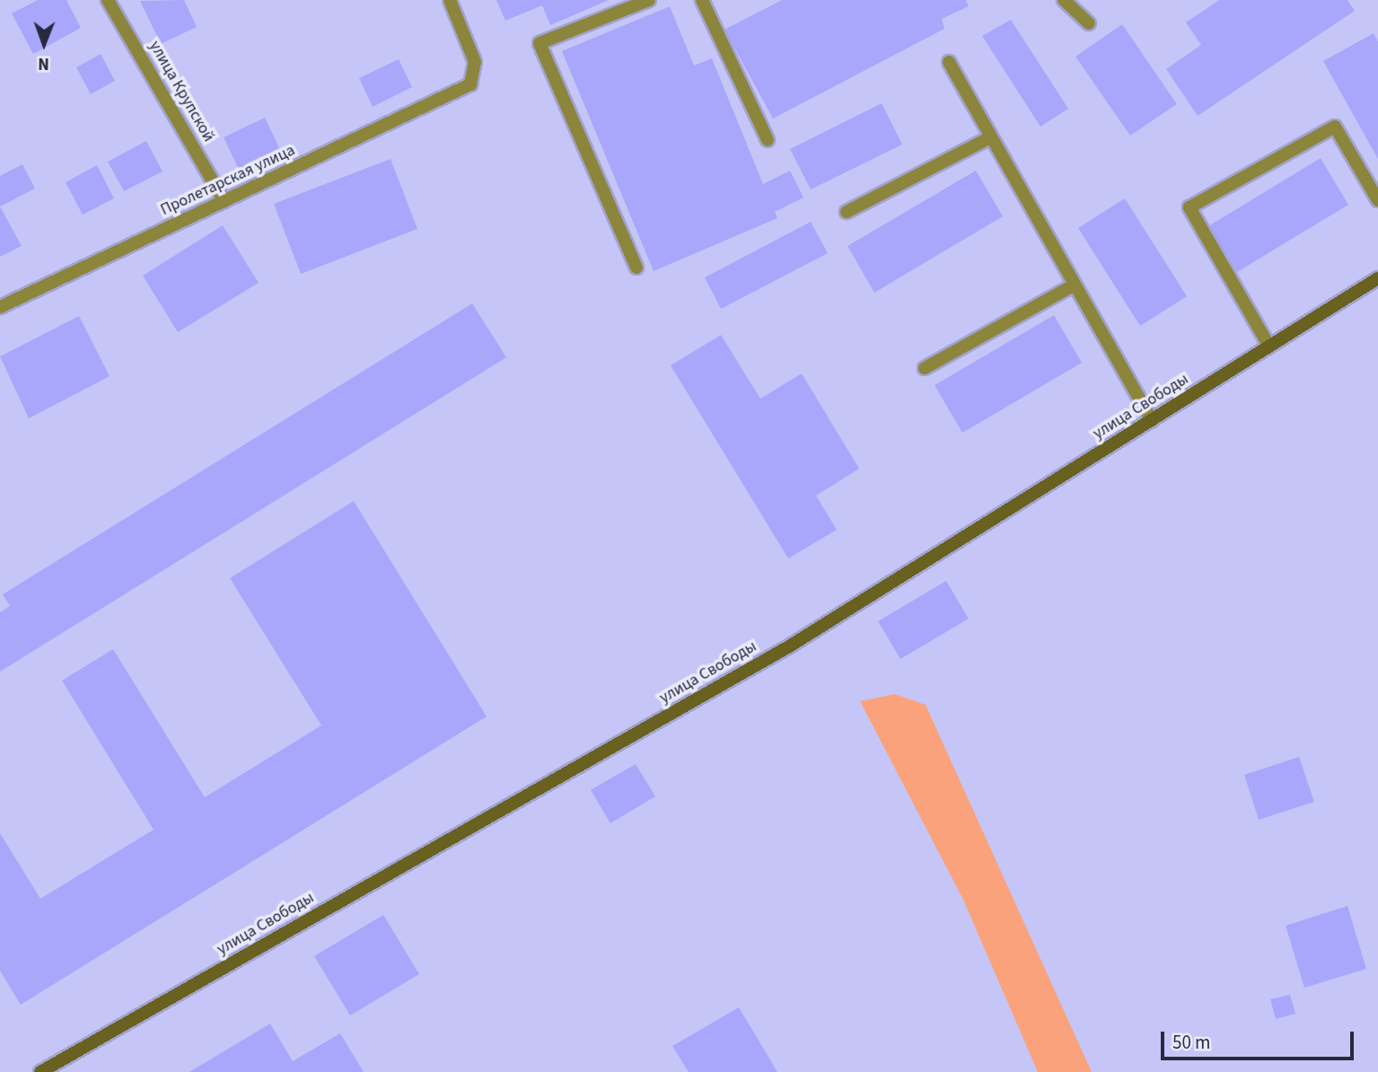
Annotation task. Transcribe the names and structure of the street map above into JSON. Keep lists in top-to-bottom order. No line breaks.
{"streets":{"main road":["улица Свободы"],"street":["улица Крупской","Пролетарская улица"]},"crossings":[["улица Крупской","Пролетарская улица"]],"scale_bar":"50 m","north":"bottom"}
